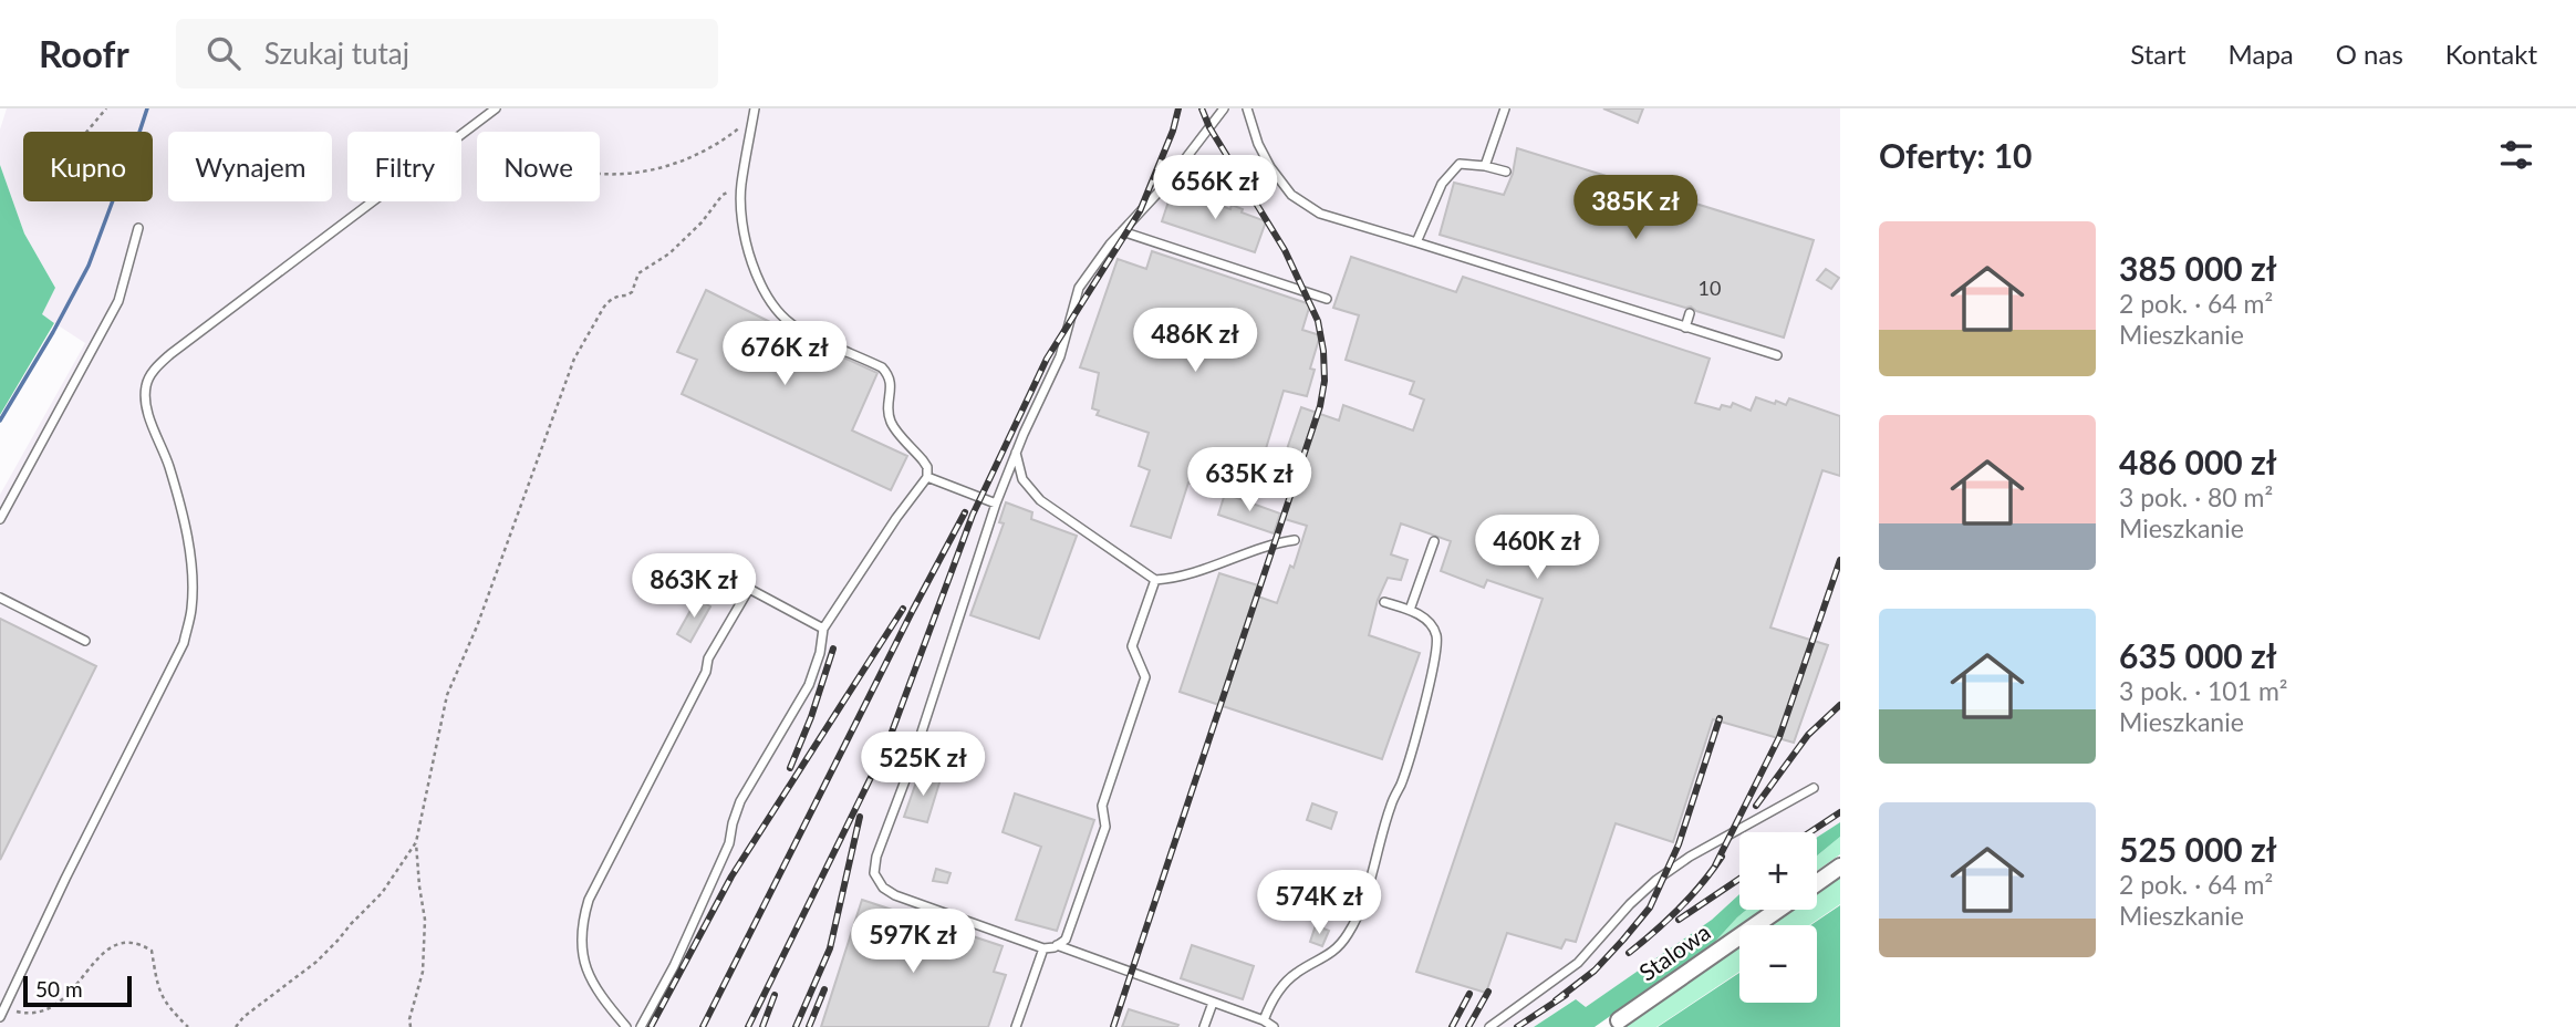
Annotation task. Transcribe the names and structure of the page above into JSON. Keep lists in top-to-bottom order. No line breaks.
{"streets":{"street":["Stalowa"]},"house_numbers":["10"],"scale_bar":"50 m","page":{"header":"Roofr","search":"Szukaj tutaj","nav":["Start","Mapa","O nas","Kontakt"],"heading":"Oferty: 10","chip":["Kupno","Wynajem","Filtry","Nowe"],"price":["656K zł","385K zł","486K zł","676K zł","635K zł","460K zł","863K zł","525K zł","574K zł","597K zł"],"list":[{"name":"385 000 zł","note":"2 pok. · 64 m² · Mieszkanie"},{"name":"486 000 zł","note":"3 pok. · 80 m² · Mieszkanie"},{"name":"635 000 zł","note":"3 pok. · 101 m² · Mieszkanie"},{"name":"525 000 zł","note":"2 pok. · 64 m² · Mieszkanie"}],"map_buttons":["+","−"],"scale":"50 m"}}
